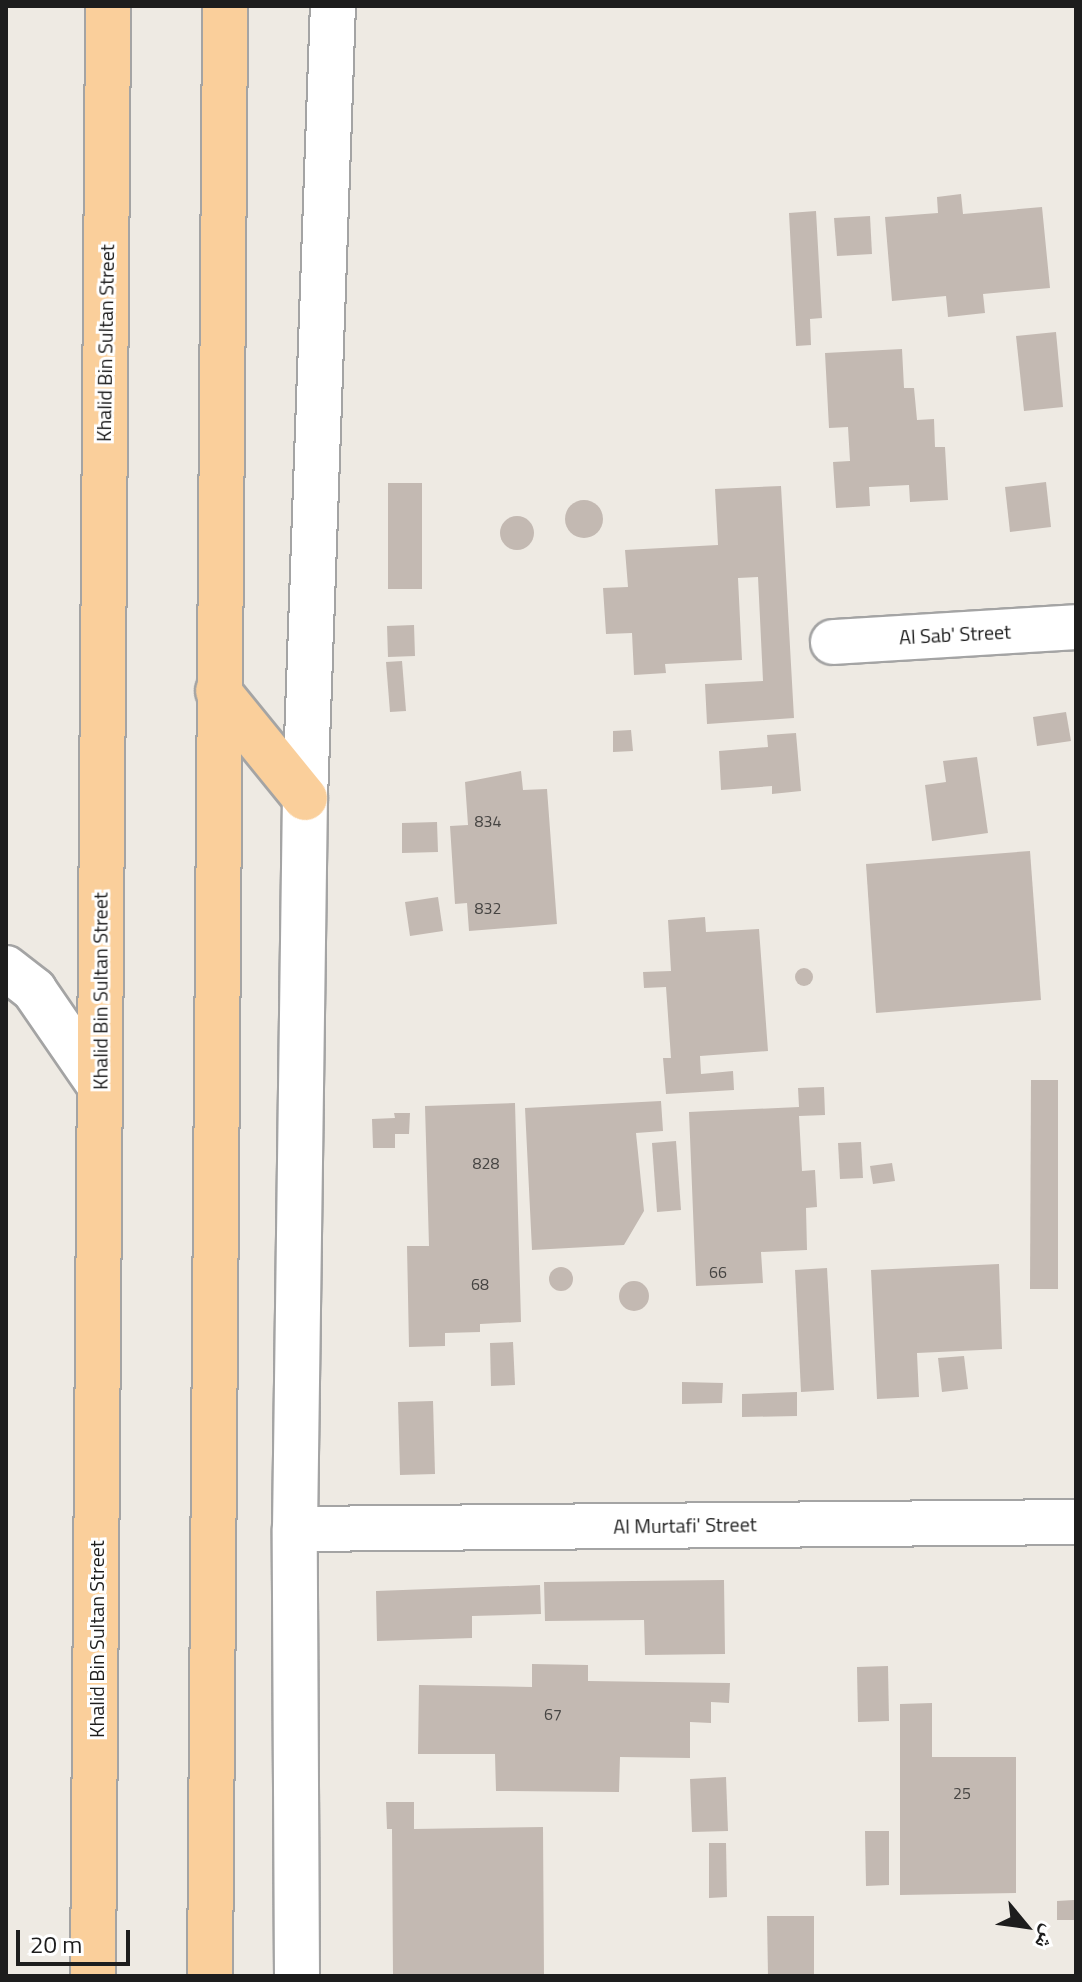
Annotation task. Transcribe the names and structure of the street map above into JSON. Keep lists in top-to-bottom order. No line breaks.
{"streets":{"main road":["Khalid Bin Sultan Street"],"street":["Al Sab' Street","Al Murtafi' Street"]},"house_numbers":["834","832","828","66","68","67","25"],"scale_bar":"20 m","north":"bottom right"}
